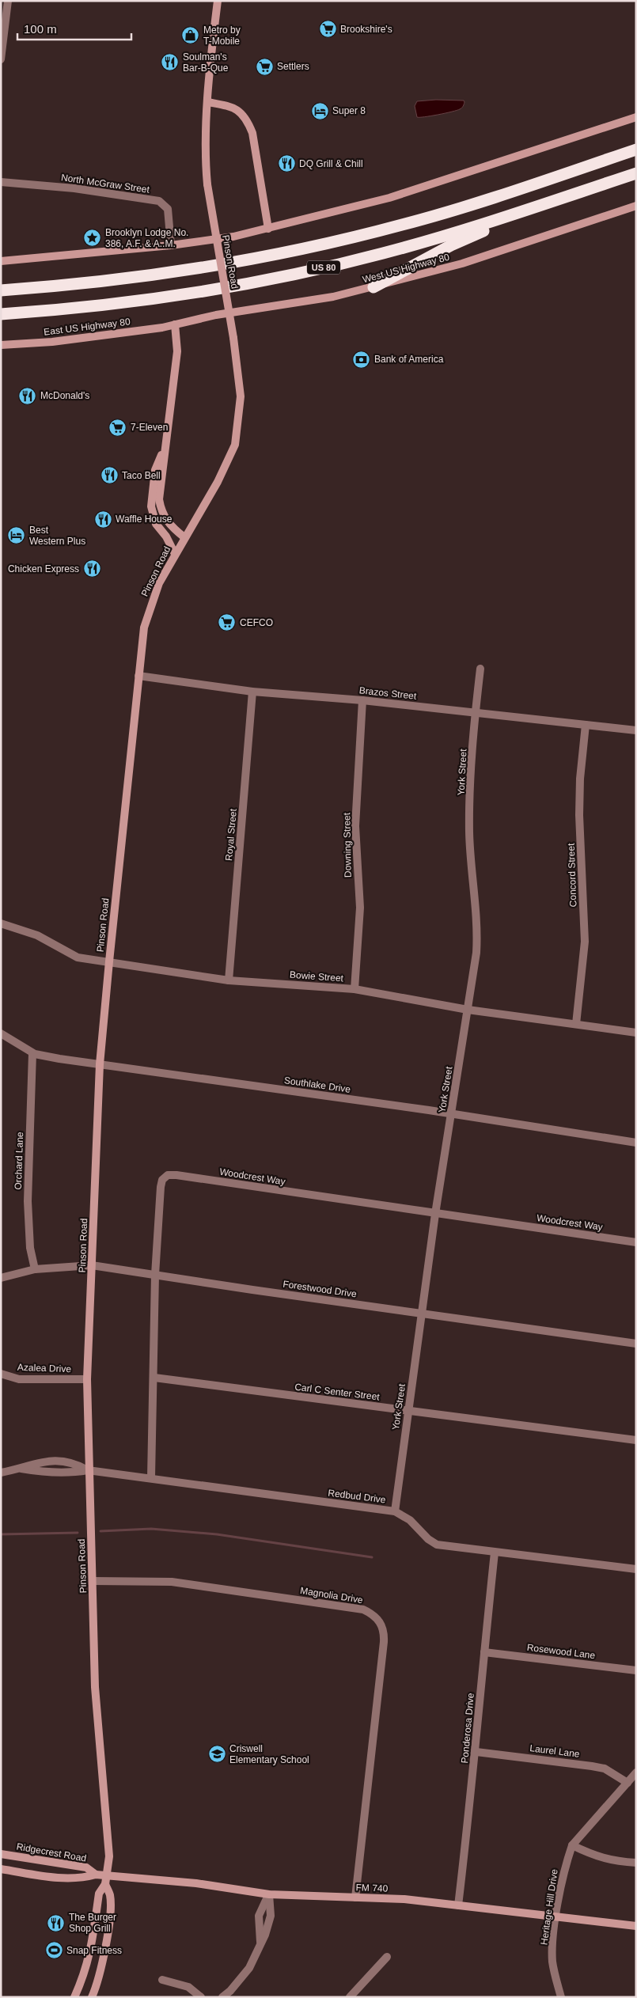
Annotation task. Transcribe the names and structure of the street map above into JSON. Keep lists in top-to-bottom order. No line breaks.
{"streets":{"highway":["US 80"],"main road":["Pinson Road","West US Highway 80","East US Highway 80","Ridgecrest Road","FM 740"],"street":["North McGraw Street","Brazos Street","York Street","Royal Street","Downing Street","Concord Street","Bowie Street","Southlake Drive","Orchard Lane","Woodcrest Way","Forestwood Drive","Azalea Drive","Carl C Senter Street","Redbud Drive","Magnolia Drive","Rosewood Lane","Ponderosa Drive","Laurel Lane","Heritage Hill Drive"]},"crossings":[["Pinson Road","Brazos Street"],["Pinson Road","Bowie Street"],["Pinson Road","Southlake Drive"],["Pinson Road","Forestwood Drive"],["Pinson Road","Azalea Drive"],["Pinson Road","Redbud Drive"],["Pinson Road","Magnolia Drive"],["Pinson Road","Ridgecrest Road"],["Pinson Road","FM 740"],["West US Highway 80","East US Highway 80"],["Brazos Street","York Street"],["Brazos Street","Royal Street"],["Brazos Street","Downing Street"],["Brazos Street","Concord Street"],["York Street","Bowie Street"],["York Street","Southlake Drive"],["York Street","Woodcrest Way"],["York Street","Forestwood Drive"],["York Street","Carl C Senter Street"],["York Street","Redbud Drive"],["Royal Street","Bowie Street"],["Downing Street","Bowie Street"],["Concord Street","Bowie Street"],["Southlake Drive","Orchard Lane"],["Orchard Lane","Forestwood Drive"],["Woodcrest Way","Forestwood Drive"],["Woodcrest Way","Carl C Senter Street"],["Woodcrest Way","Redbud Drive"],["Redbud Drive","Ponderosa Drive"],["Magnolia Drive","FM 740"],["Rosewood Lane","Ponderosa Drive"],["Ponderosa Drive","Laurel Lane"],["Ponderosa Drive","FM 740"],["Laurel Lane","Heritage Hill Drive"],["Ridgecrest Road","FM 740"],["FM 740","Heritage Hill Drive"]],"places":{"supermarket":["Brookshire's","Settlers","7-Eleven","CEFCO"],"shop":["Metro by T-Mobile"],"restaurant":["Soulman's Bar-B-Que","DQ Grill & Chill","McDonald's","Taco Bell","Waffle House","Chicken Express","The Burger Shop Grill"],"hotel":["Super 8","Best Western Plus"],"place":["Brooklyn Lodge No. 386, A.F. & A..M."],"bank":["Bank of America"],"school or university":["Criswell Elementary School"],"sports":["Snap Fitness"]},"scale_bar":"100 m"}
